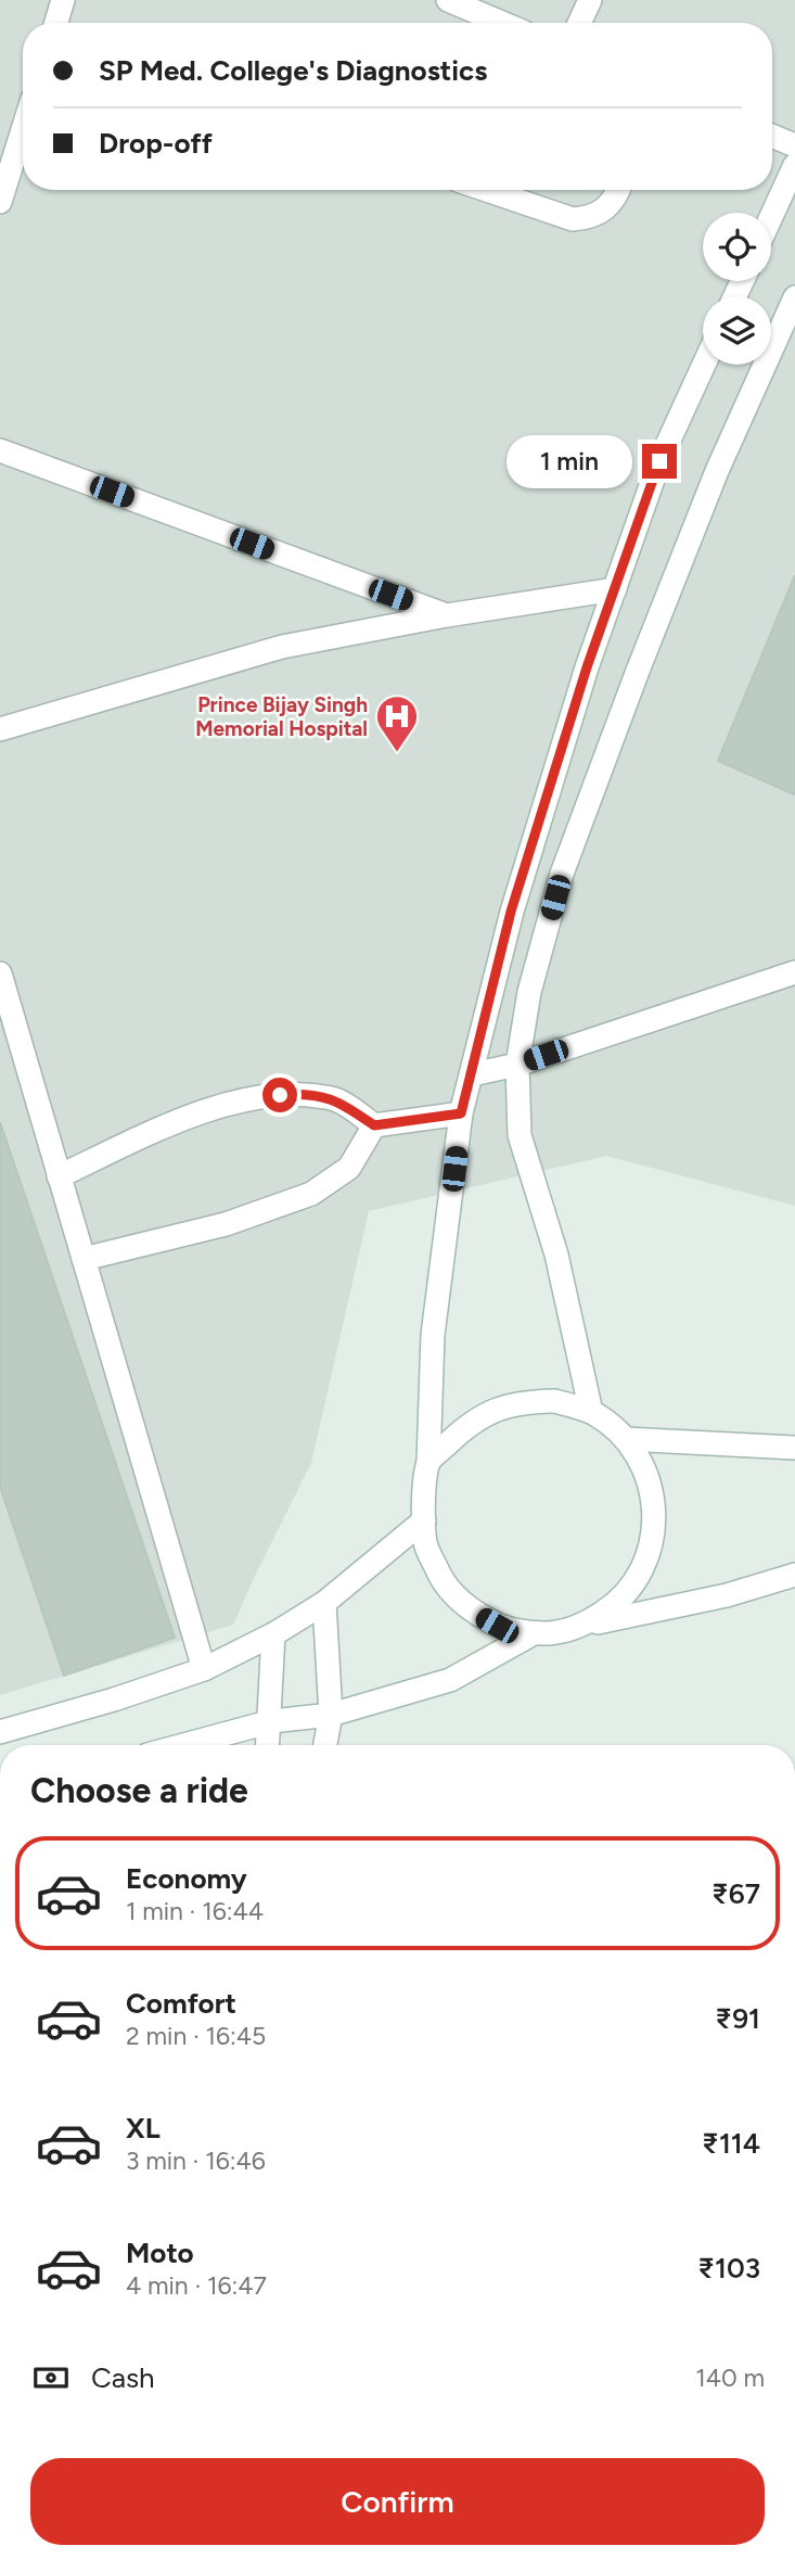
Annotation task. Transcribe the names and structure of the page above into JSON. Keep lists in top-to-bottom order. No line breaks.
{"places":{"hospital":["Prince Bijay Singh Memorial Hospital"]},"page":{"banner":["SP Med. College's Diagnostics","Drop-off"],"bubble":"1 min","heading":"Choose a ride","list":[{"name":"Economy","note":"1 min · 16:44","value":"₹67"},{"name":"Comfort","note":"2 min · 16:45","value":"₹91"},{"name":"XL","note":"3 min · 16:46","value":"₹114"},{"name":"Moto","note":"4 min · 16:47","value":"₹103"}],"pay":["Cash","140 m"],"buttons":"Confirm"}}
